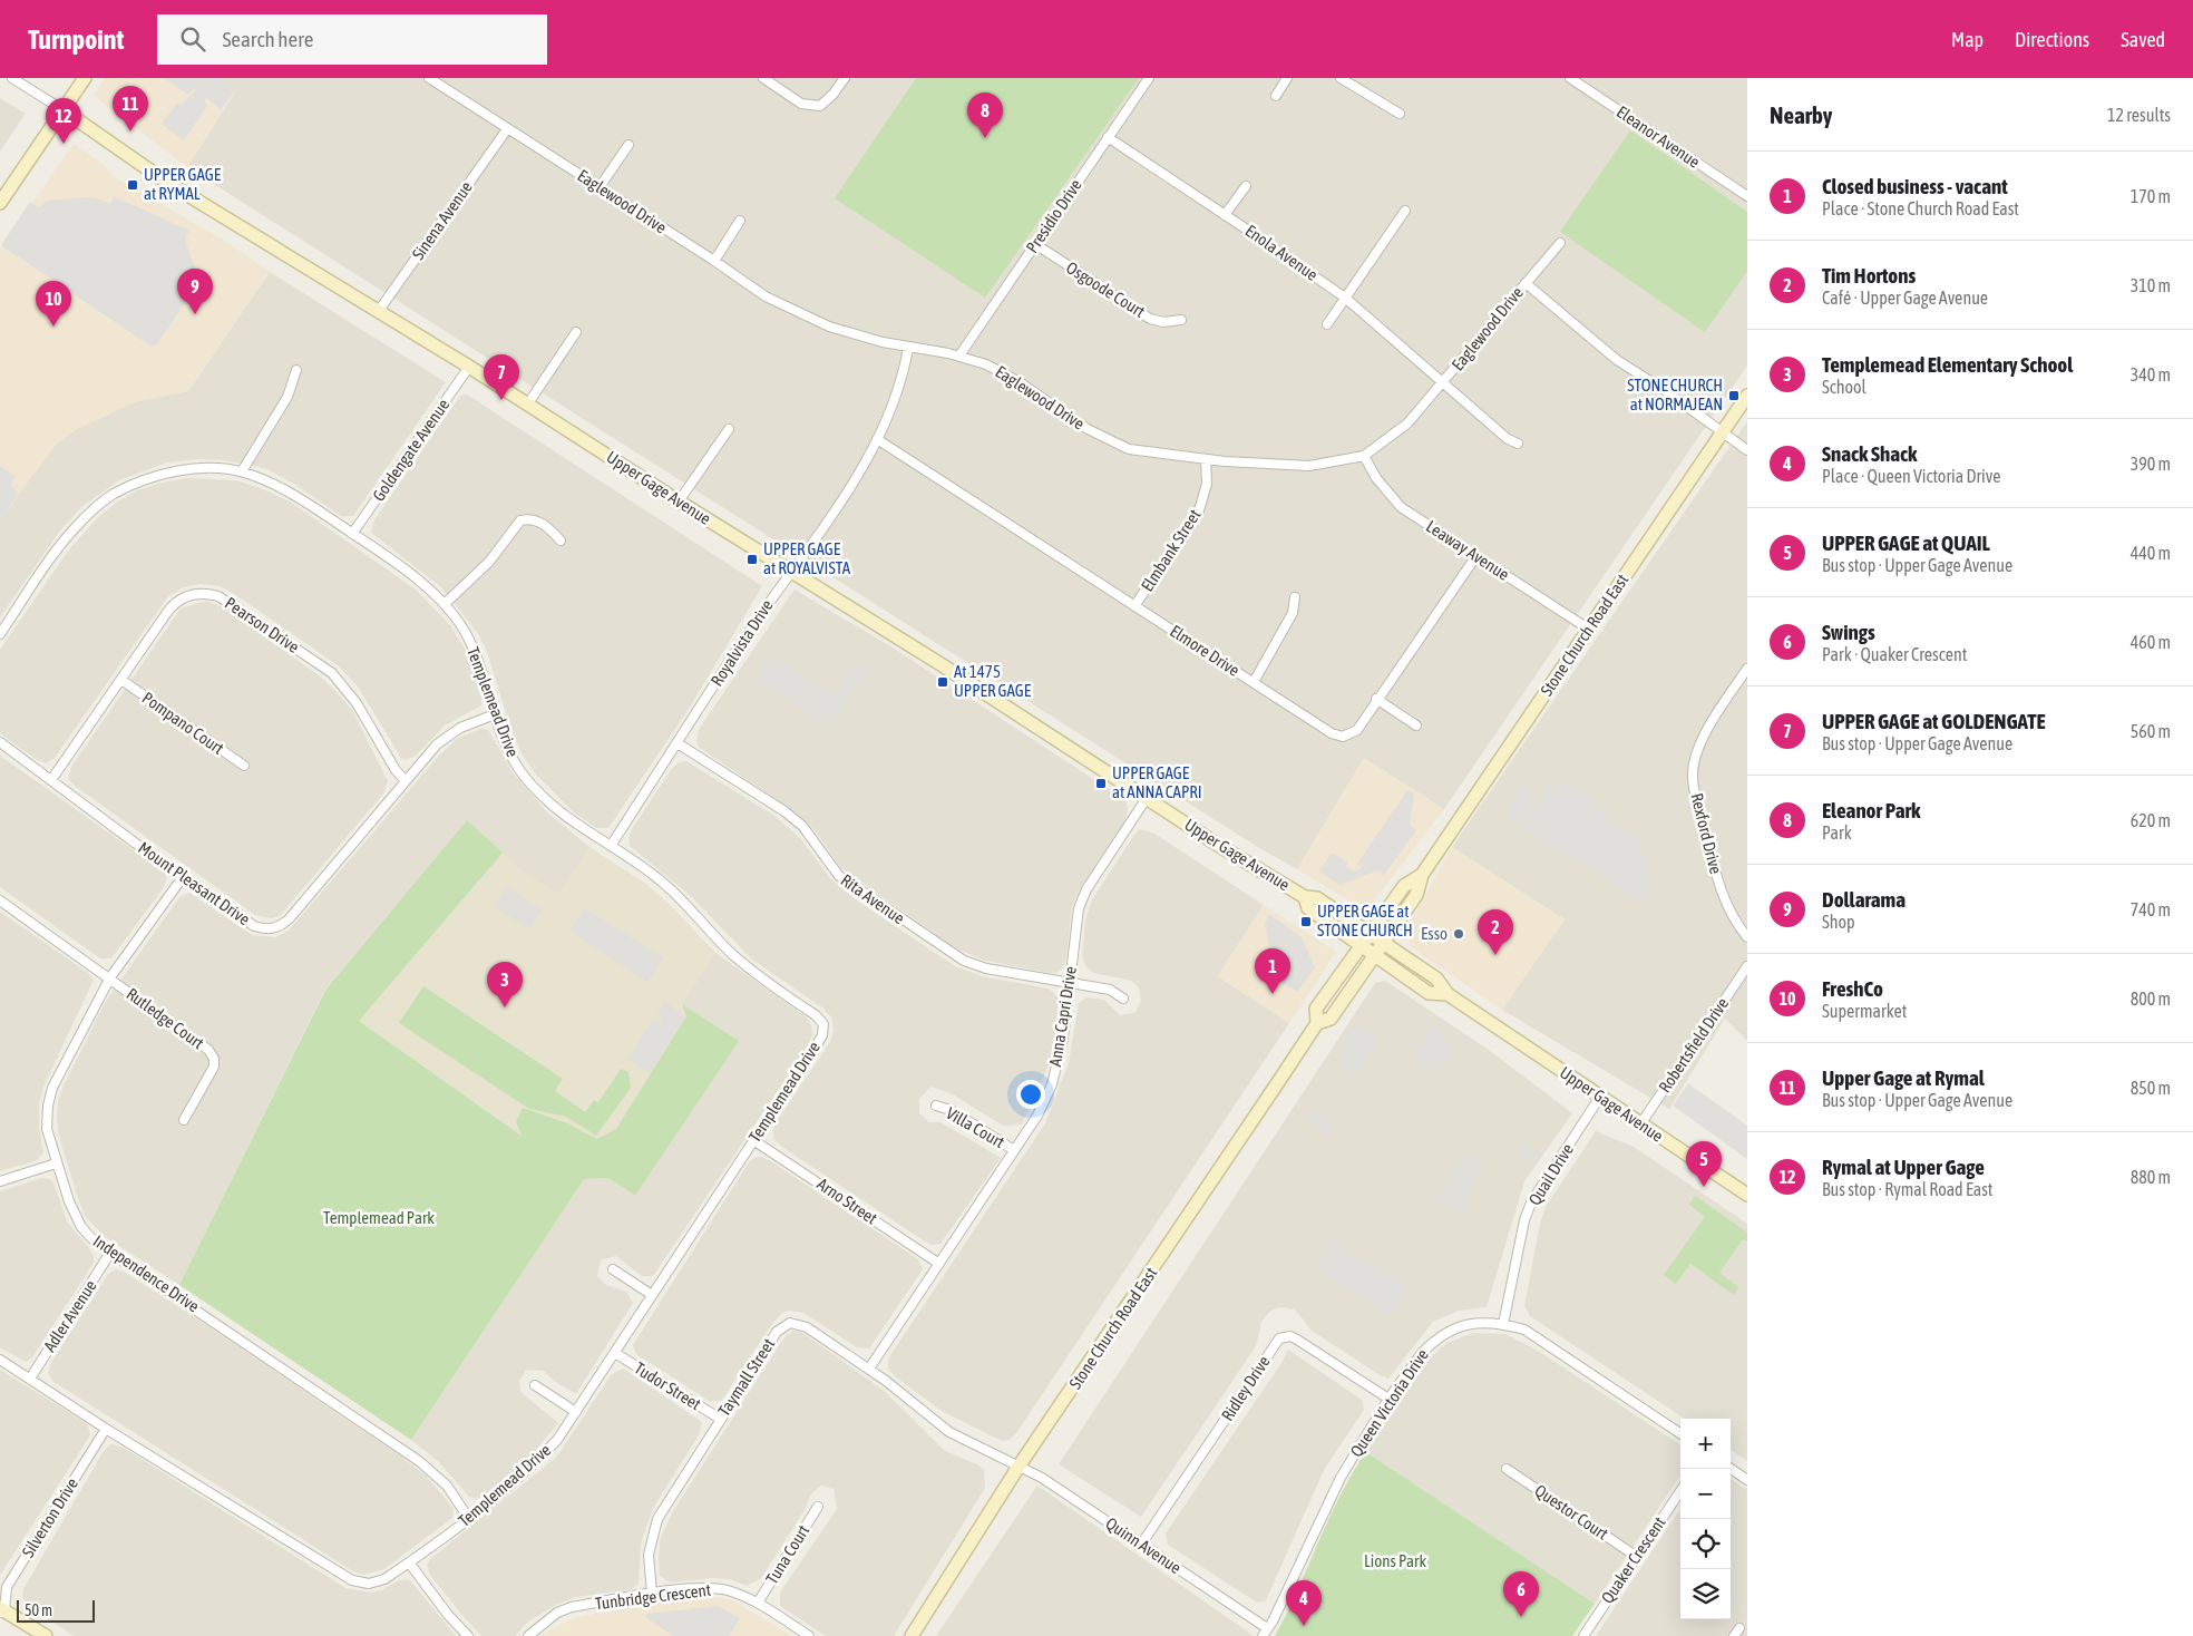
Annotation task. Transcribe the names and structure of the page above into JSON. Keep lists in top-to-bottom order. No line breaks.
{"streets":{"main road":["Upper Gage Avenue","Stone Church Road East"],"street":["Eleanor Avenue","Eaglewood Drive","Presidio Drive","Sinena Avenue","Enola Avenue","Osgoode Court","Goldengate Avenue","Elmbank Street","Leaway Avenue","Pearson Drive","Royalvista Drive","Elmore Drive","Templemead Drive","Pompano Court","Rexford Drive","Mount Pleasant Drive","Rita Avenue","Anna Capri Drive","Rutledge Court","Robertsfield Drive","Villa Court","Quail Drive","Arno Street","Independence Drive","Adler Avenue","Taymall Street","Tudor Street","Ridley Drive","Queen Victoria Drive","Questor Court","Silverton Drive","Quinn Avenue","Tuna Court","Quaker Crescent","Tunbridge Crescent"]},"crossings":[["Eaglewood Drive","Presidio Drive"],["Eaglewood Drive","Sinena Avenue"],["Eaglewood Drive","Enola Avenue"],["Eaglewood Drive","Elmbank Street"],["Eaglewood Drive","Leaway Avenue"],["Eaglewood Drive","Royalvista Drive"],["Presidio Drive","Enola Avenue"],["Presidio Drive","Osgoode Court"],["Sinena Avenue","Upper Gage Avenue"],["Goldengate Avenue","Upper Gage Avenue"],["Goldengate Avenue","Templemead Drive"],["Upper Gage Avenue","Stone Church Road East"],["Upper Gage Avenue","Royalvista Drive"],["Upper Gage Avenue","Anna Capri Drive"],["Upper Gage Avenue","Robertsfield Drive"],["Upper Gage Avenue","Quail Drive"],["Elmbank Street","Elmore Drive"],["Leaway Avenue","Stone Church Road East"],["Leaway Avenue","Elmore Drive"],["Pearson Drive","Pompano Court"],["Pearson Drive","Mount Pleasant Drive"],["Stone Church Road East","Taymall Street"],["Stone Church Road East","Quinn Avenue"],["Royalvista Drive","Elmore Drive"],["Royalvista Drive","Templemead Drive"],["Royalvista Drive","Rita Avenue"],["Templemead Drive","Mount Pleasant Drive"],["Templemead Drive","Arno Street"],["Templemead Drive","Independence Drive"],["Templemead Drive","Adler Avenue"],["Templemead Drive","Tudor Street"],["Templemead Drive","Silverton Drive"],["Mount Pleasant Drive","Independence Drive"],["Rita Avenue","Anna Capri Drive"],["Anna Capri Drive","Villa Court"],["Anna Capri Drive","Arno Street"],["Anna Capri Drive","Taymall Street"],["Rutledge Court","Independence Drive"],["Quail Drive","Queen Victoria Drive"],["Independence Drive","Adler Avenue"],["Taymall Street","Tudor Street"],["Taymall Street","Quinn Avenue"],["Taymall Street","Tunbridge Crescent"],["Ridley Drive","Queen Victoria Drive"],["Ridley Drive","Quinn Avenue"],["Queen Victoria Drive","Quinn Avenue"],["Questor Court","Quaker Crescent"],["Tuna Court","Tunbridge Crescent"]],"parks":["Templemead Park","Lions Park"],"places":{"transit":["UPPER GAGE at RYMAL","STONE CHURCH at NORMAJEAN","UPPER GAGE at ROYALVISTA","At 1475 UPPER GAGE","UPPER GAGE at ANNA CAPRI","UPPER GAGE at STONE CHURCH"],"other":["Esso"]},"scale_bar":"50 m","page":{"header":"Turnpoint","search":"Search here","nav":["Map","Directions","Saved"],"heading":["Nearby","12 results"],"pins":["11","8","12","9","10","7","2","1","3","5","6","4"],"list":[{"mark":"1","name":"Closed business - vacant","note":"Place · Stone Church Road East","value":"170 m"},{"mark":"2","name":"Tim Hortons","note":"Café · Upper Gage Avenue","value":"310 m"},{"mark":"3","name":"Templemead Elementary School","note":"School","value":"340 m"},{"mark":"4","name":"Snack Shack","note":"Place · Queen Victoria Drive","value":"390 m"},{"mark":"5","name":"UPPER GAGE at QUAIL","note":"Bus stop · Upper Gage Avenue","value":"440 m"},{"mark":"6","name":"Swings","note":"Park · Quaker Crescent","value":"460 m"},{"mark":"7","name":"UPPER GAGE at GOLDENGATE","note":"Bus stop · Upper Gage Avenue","value":"560 m"},{"mark":"8","name":"Eleanor Park","note":"Park","value":"620 m"},{"mark":"9","name":"Dollarama","note":"Shop","value":"740 m"},{"mark":"10","name":"FreshCo","note":"Supermarket","value":"800 m"},{"mark":"11","name":"Upper Gage at Rymal","note":"Bus stop · Upper Gage Avenue","value":"850 m"},{"mark":"12","name":"Rymal at Upper Gage","note":"Bus stop · Rymal Road East","value":"880 m"}],"map_buttons":["+","−"],"scale":"50 m"}}
